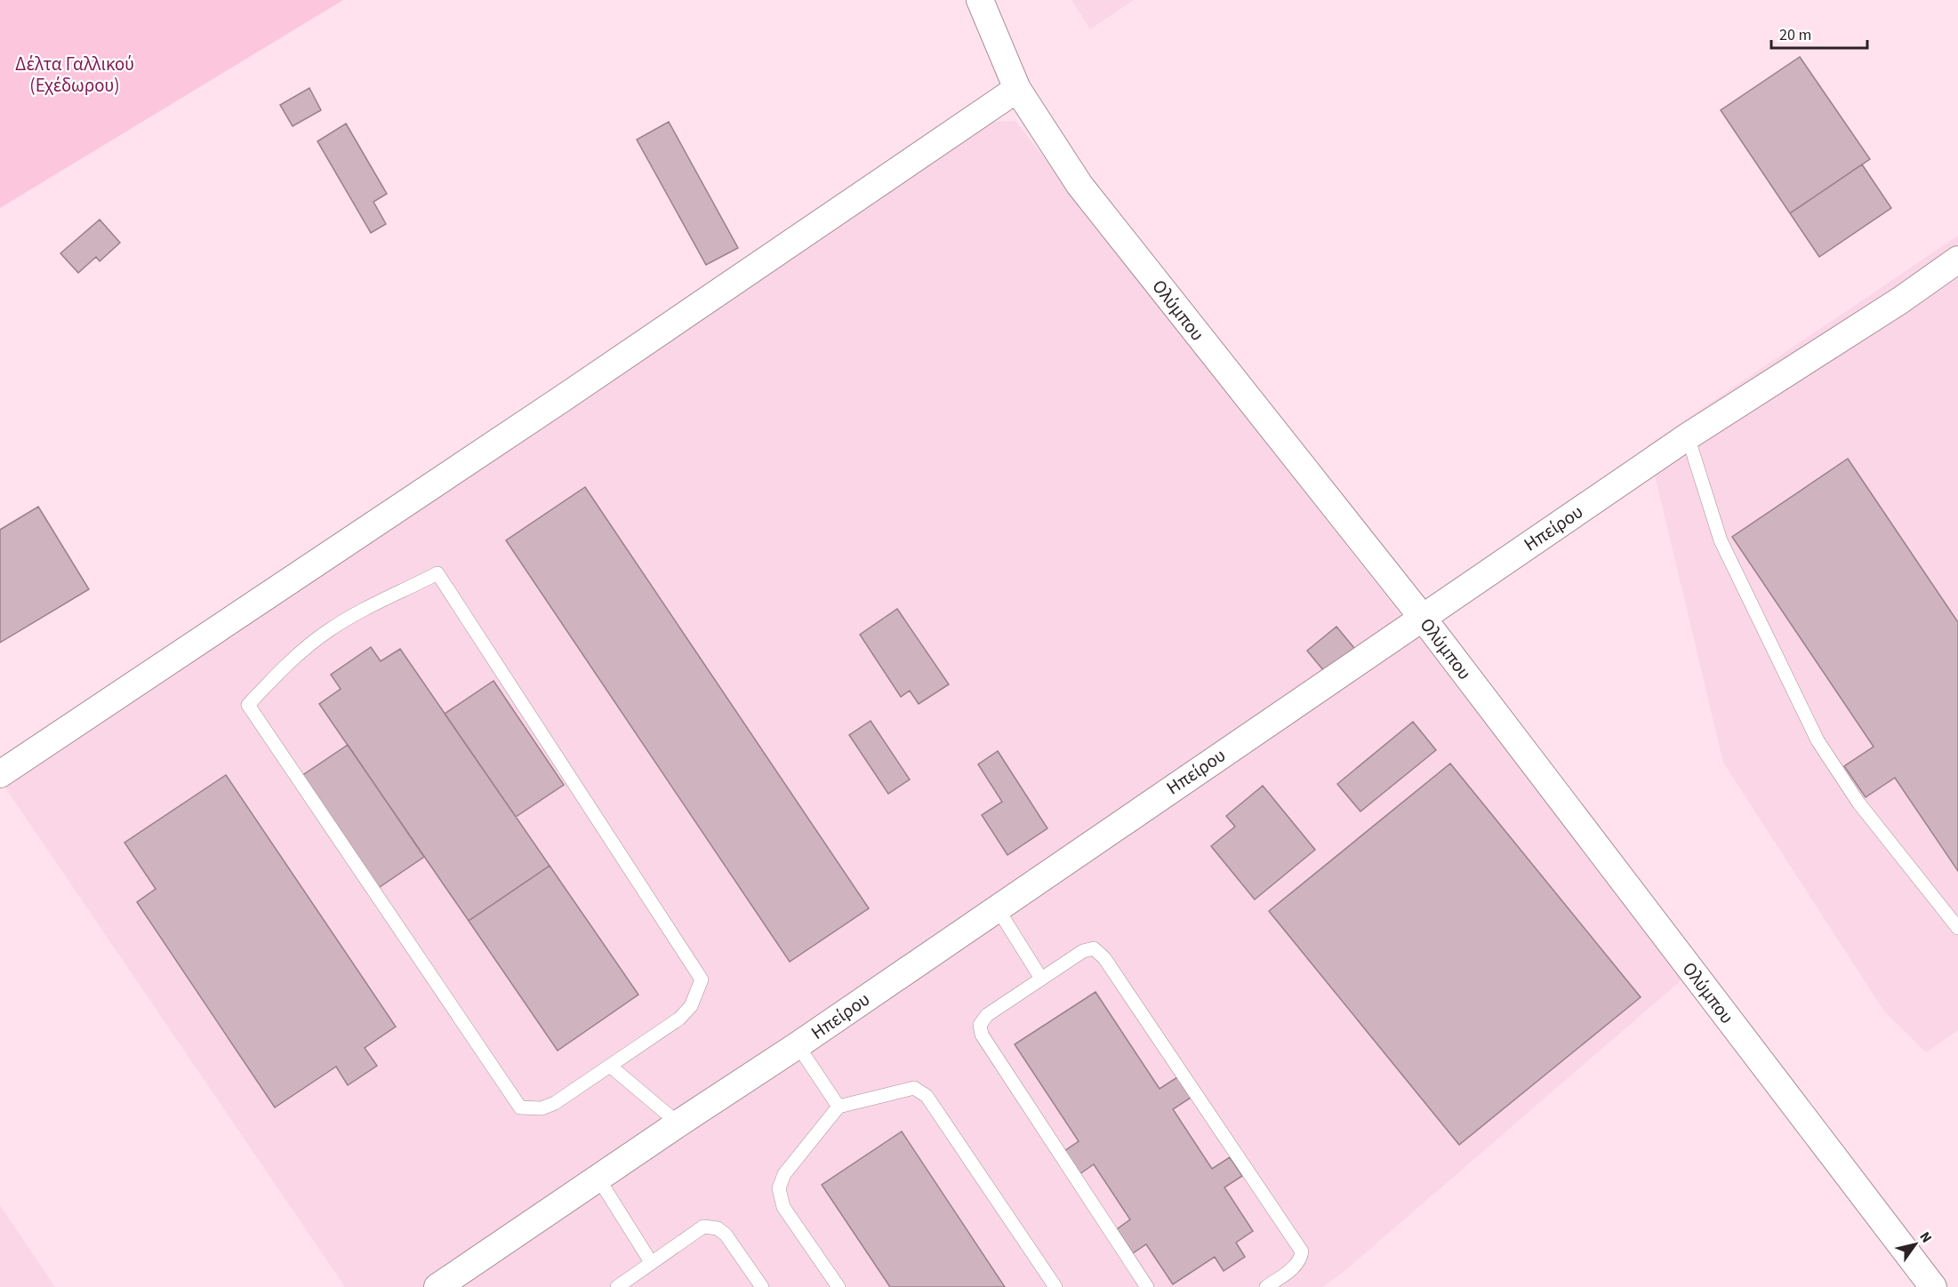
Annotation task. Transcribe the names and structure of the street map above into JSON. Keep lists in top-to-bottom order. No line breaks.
{"streets":{"street":["Ολύμπου","Ηπείρου"]},"crossings":[["Ολύμπου","Ηπείρου"]],"parks":["Δέλτα Γαλλικού (Εχέδωρου)"],"scale_bar":"20 m","north":"top right"}
